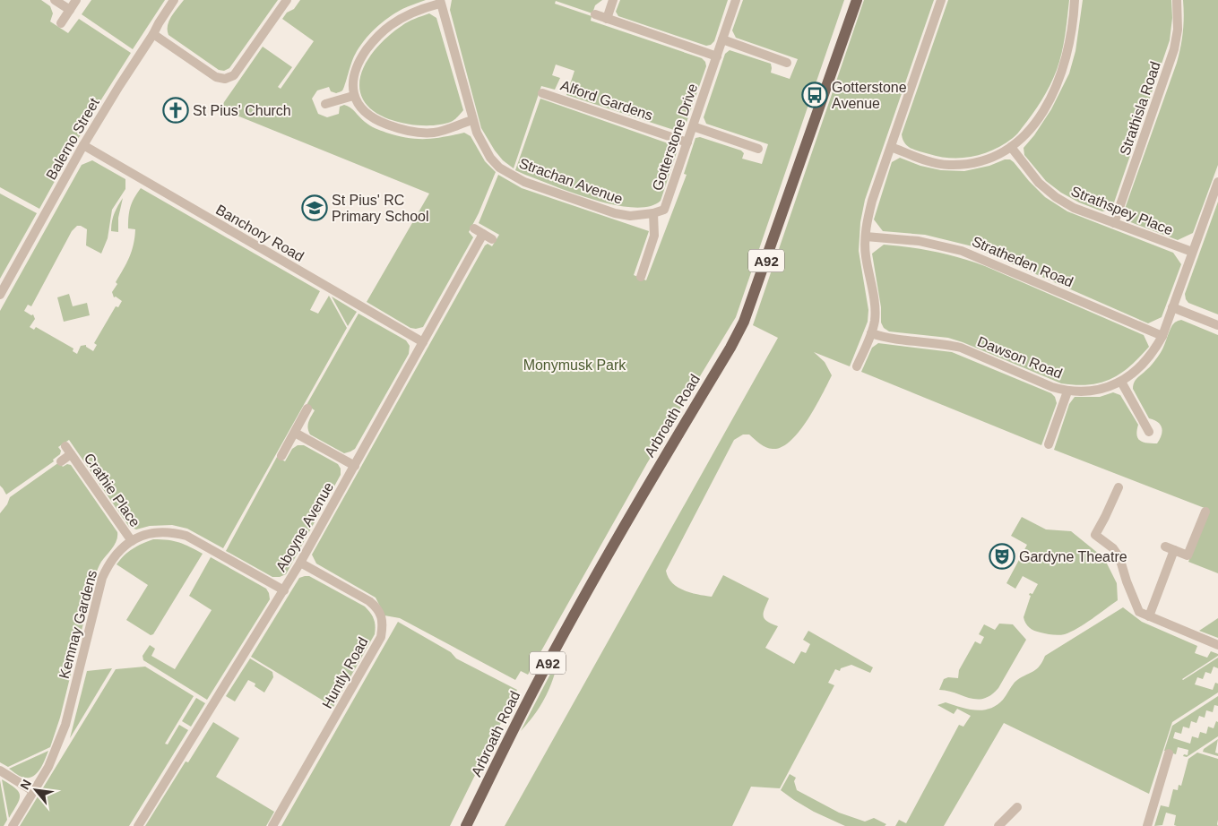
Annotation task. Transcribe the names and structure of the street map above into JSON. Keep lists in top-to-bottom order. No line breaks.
{"streets":{"main road":["A92","Arbroath Road"],"street":["Alford Gardens","Strathisla Road","Gotterstone Drive","Balerno Street","Strachan Avenue","Strathspey Place","Banchory Road","Stratheden Road","Dawson Road","Crathie Place","Aboyne Avenue","Kemnay Gardens","Huntly Road"]},"crossings":[["Alford Gardens","Gotterstone Drive"],["Strathisla Road","Strathspey Place"],["Gotterstone Drive","Strachan Avenue"],["Balerno Street","Banchory Road"],["Strathspey Place","Dawson Road"],["Banchory Road","Aboyne Avenue"],["Stratheden Road","Dawson Road"],["Crathie Place","Kemnay Gardens"],["Aboyne Avenue","Kemnay Gardens"],["Aboyne Avenue","Huntly Road"]],"parks":["Monymusk Park"],"places":{"bus stop":["Gotterstone Avenue"],"church":["St Pius' Church"],"school or university":["St Pius' RC Primary School"],"theatre":["Gardyne Theatre"]},"north":"top left"}
